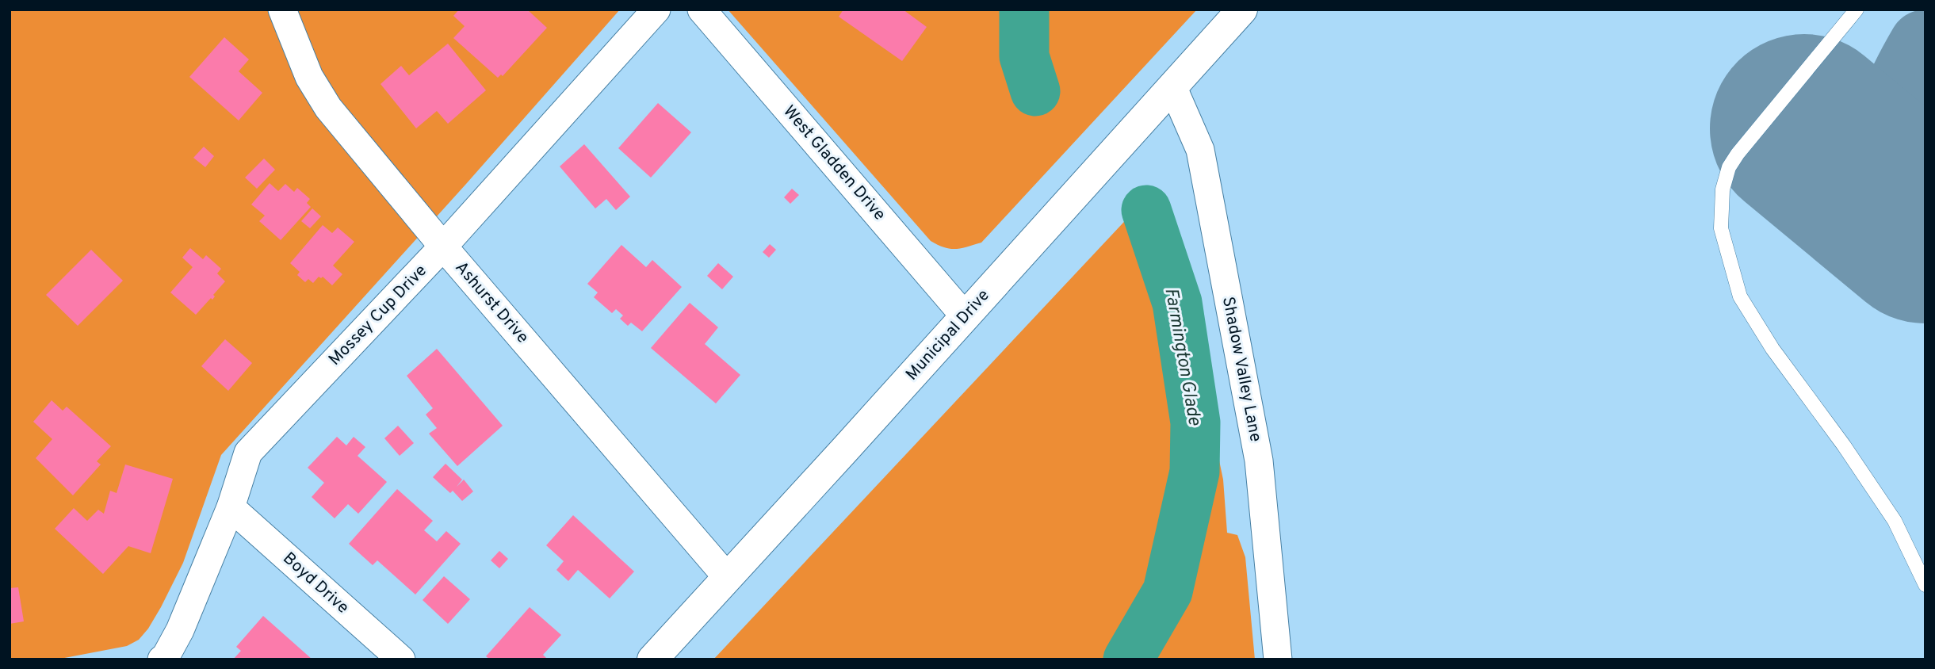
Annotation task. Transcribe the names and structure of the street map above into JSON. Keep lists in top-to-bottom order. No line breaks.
{"streets":{"main road":["Municipal Drive"],"street":["West Gladden Drive","Ashurst Drive","Mossey Cup Drive","Shadow Valley Lane","Boyd Drive"]},"crossings":[["West Gladden Drive","Municipal Drive"],["Ashurst Drive","Mossey Cup Drive"],["Ashurst Drive","Municipal Drive"],["Mossey Cup Drive","Boyd Drive"],["Municipal Drive","Shadow Valley Lane"]],"water":["Farmington Glade"]}
